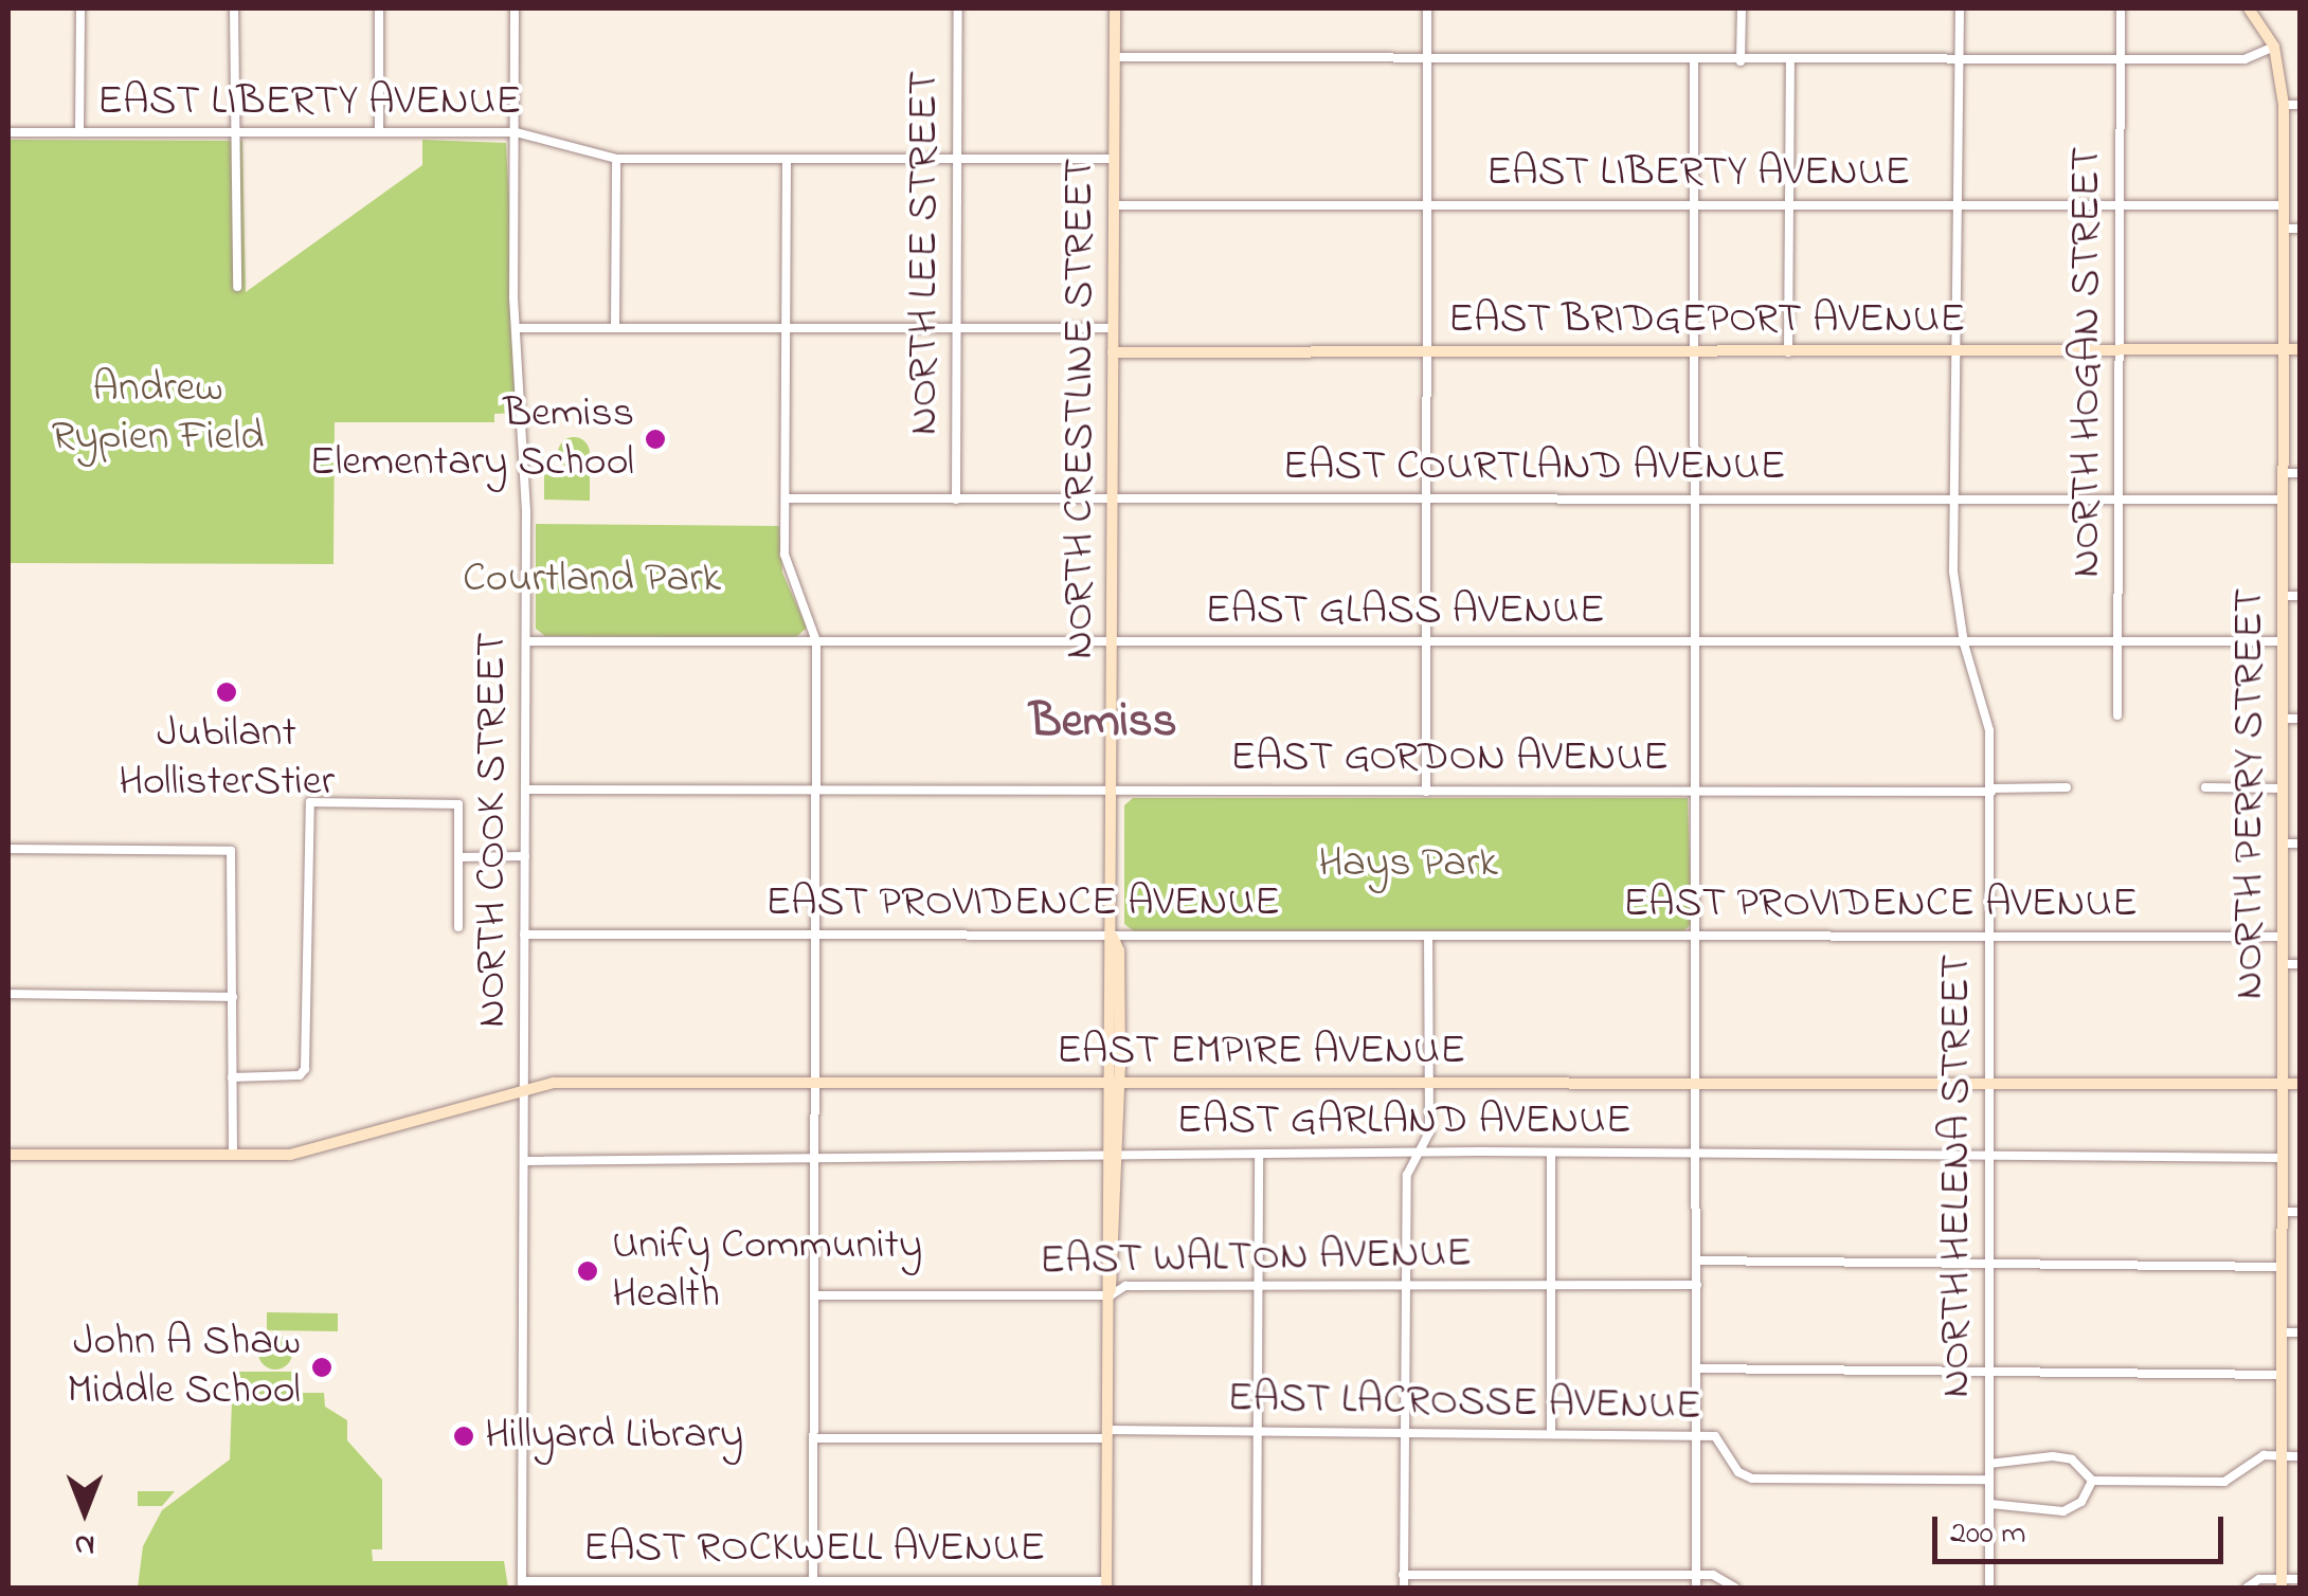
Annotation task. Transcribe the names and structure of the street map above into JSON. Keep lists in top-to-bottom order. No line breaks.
{"streets":{"street":["EAST LIBERTY AVENUE","NORTH LEE STREET","EAST BRIDGEPORT AVENUE","NORTH HOGAN STREET","NORTH CRESTLINE STREET","EAST COURTLAND AVENUE","EAST GLASS AVENUE","EAST GORDON AVENUE","NORTH PERRY STREET","NORTH COOK STREET","EAST PROVIDENCE AVENUE","EAST EMPIRE AVENUE","EAST GARLAND AVENUE","NORTH HELENA STREET","EAST WALTON AVENUE","EAST LACROSSE AVENUE","EAST ROCKWELL AVENUE"]},"crossings":[["EAST LIBERTY AVENUE","NORTH LEE STREET"],["EAST LIBERTY AVENUE","NORTH HOGAN STREET"],["EAST LIBERTY AVENUE","NORTH CRESTLINE STREET"],["EAST LIBERTY AVENUE","NORTH PERRY STREET"],["EAST LIBERTY AVENUE","NORTH COOK STREET"],["EAST LIBERTY AVENUE","NORTH HELENA STREET"],["NORTH LEE STREET","EAST COURTLAND AVENUE"],["EAST BRIDGEPORT AVENUE","NORTH HOGAN STREET"],["EAST BRIDGEPORT AVENUE","NORTH CRESTLINE STREET"],["EAST BRIDGEPORT AVENUE","NORTH PERRY STREET"],["EAST BRIDGEPORT AVENUE","NORTH HELENA STREET"],["NORTH HOGAN STREET","EAST COURTLAND AVENUE"],["NORTH HOGAN STREET","EAST GLASS AVENUE"],["NORTH CRESTLINE STREET","EAST COURTLAND AVENUE"],["NORTH CRESTLINE STREET","EAST GLASS AVENUE"],["NORTH CRESTLINE STREET","EAST GORDON AVENUE"],["NORTH CRESTLINE STREET","EAST PROVIDENCE AVENUE"],["NORTH CRESTLINE STREET","EAST EMPIRE AVENUE"],["NORTH CRESTLINE STREET","EAST GARLAND AVENUE"],["NORTH CRESTLINE STREET","EAST WALTON AVENUE"],["NORTH CRESTLINE STREET","EAST LACROSSE AVENUE"],["NORTH CRESTLINE STREET","EAST ROCKWELL AVENUE"],["EAST COURTLAND AVENUE","NORTH PERRY STREET"],["EAST COURTLAND AVENUE","NORTH HELENA STREET"],["EAST GLASS AVENUE","NORTH PERRY STREET"],["EAST GLASS AVENUE","NORTH COOK STREET"],["EAST GLASS AVENUE","NORTH HELENA STREET"],["EAST GORDON AVENUE","NORTH COOK STREET"],["EAST GORDON AVENUE","NORTH HELENA STREET"],["NORTH PERRY STREET","EAST PROVIDENCE AVENUE"],["NORTH PERRY STREET","EAST EMPIRE AVENUE"],["NORTH PERRY STREET","EAST GARLAND AVENUE"],["NORTH COOK STREET","EAST PROVIDENCE AVENUE"],["NORTH COOK STREET","EAST EMPIRE AVENUE"],["NORTH COOK STREET","EAST GARLAND AVENUE"],["NORTH COOK STREET","EAST ROCKWELL AVENUE"],["EAST PROVIDENCE AVENUE","NORTH HELENA STREET"],["EAST EMPIRE AVENUE","NORTH HELENA STREET"],["EAST GARLAND AVENUE","NORTH HELENA STREET"],["NORTH HELENA STREET","EAST LACROSSE AVENUE"]],"districts":["Bemiss"],"parks":["Andrew Rypien Field","Courtland Park","Hays Park"],"places":["Bemiss Elementary School","Jubilant HollisterStier","Unify Community Health","John A Shaw Middle School","Hillyard Library"],"scale_bar":"200 m","north":"bottom"}
